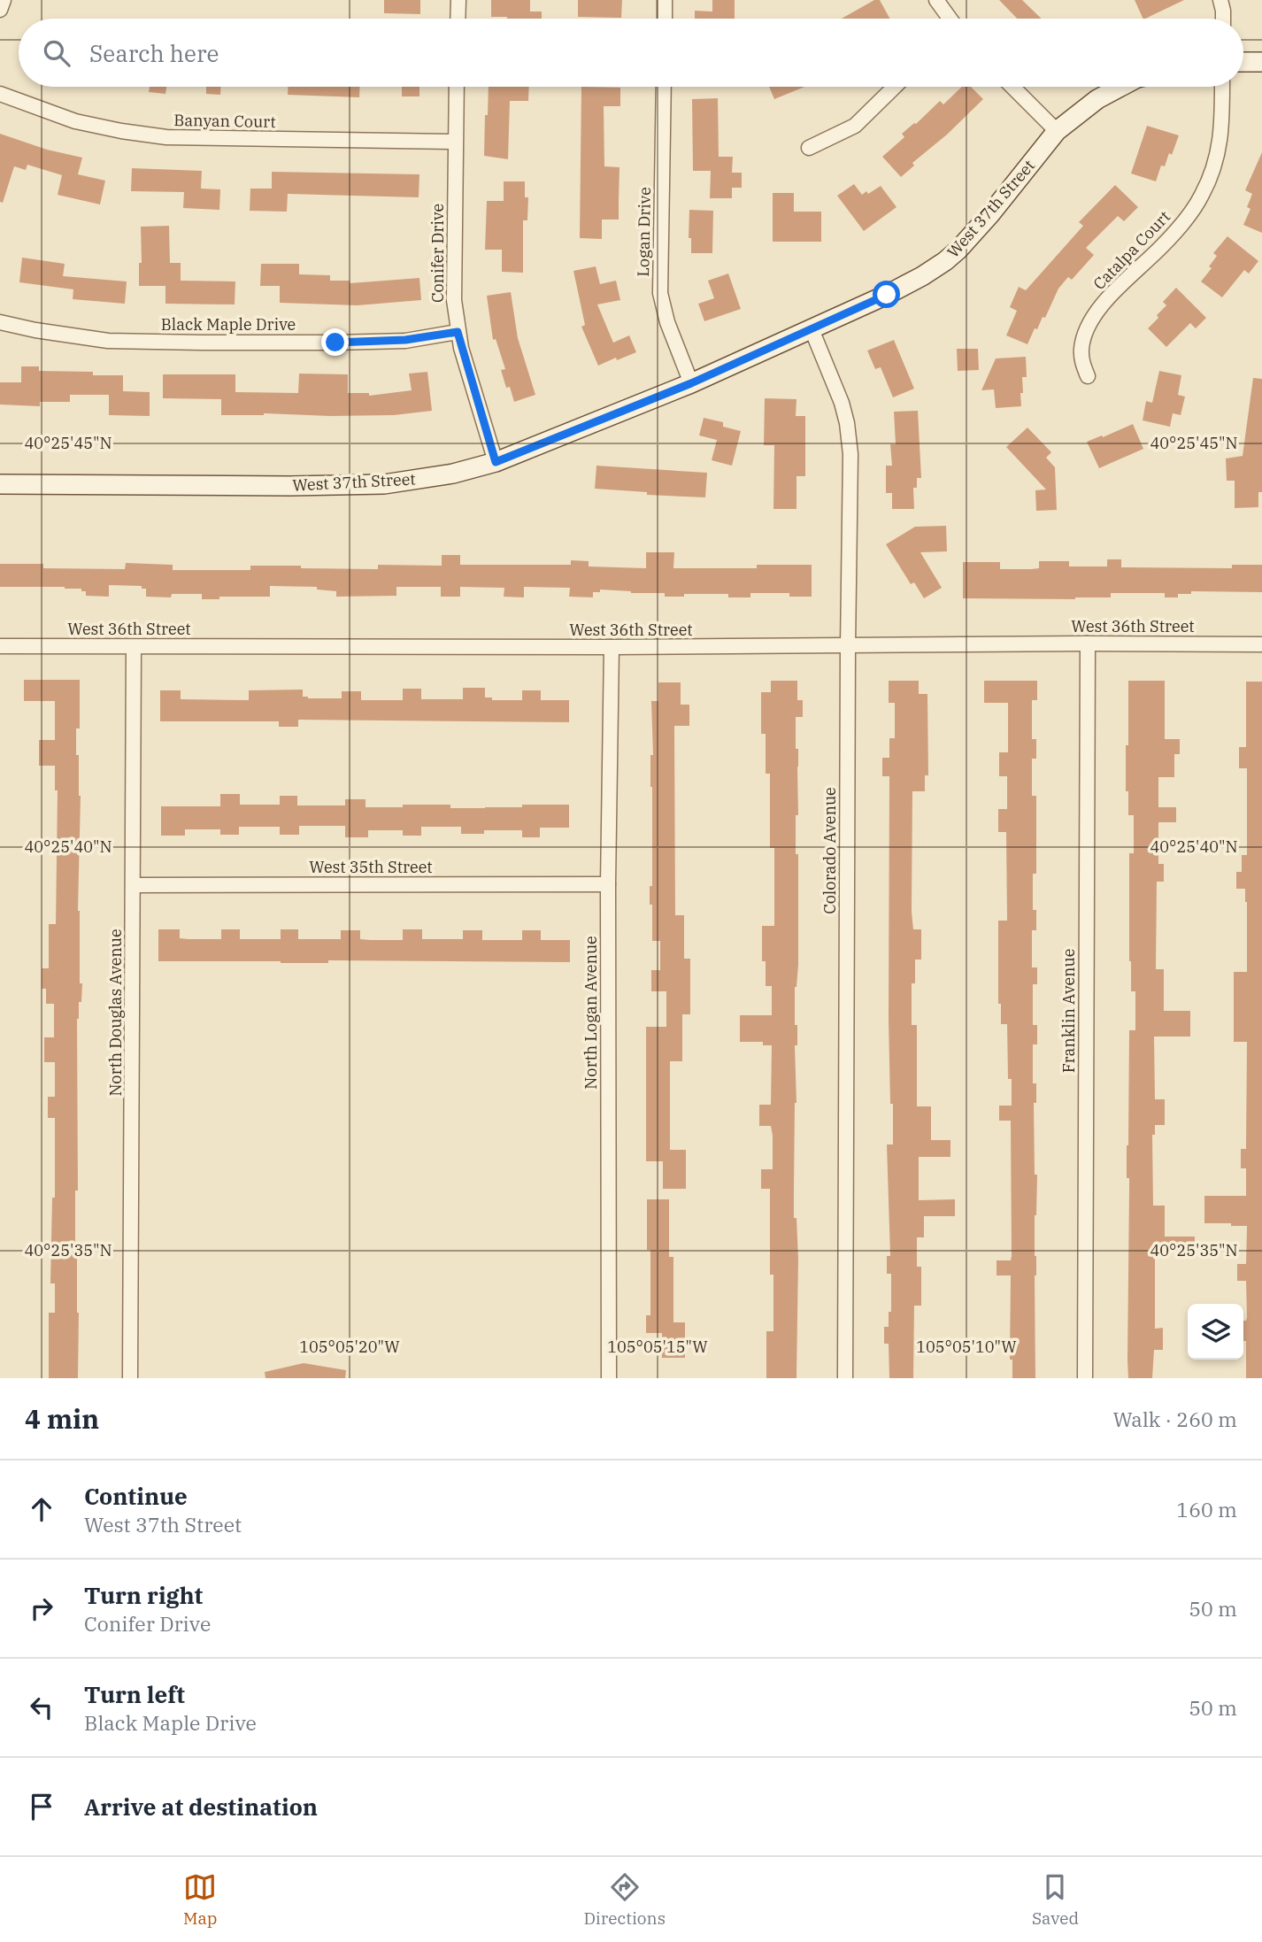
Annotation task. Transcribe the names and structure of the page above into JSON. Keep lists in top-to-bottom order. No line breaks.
{"streets":{"street":["Banyan Court","West 37th Street","Logan Drive","Catalpa Court","Conifer Drive","Black Maple Drive","West 36th Street","Colorado Avenue","West 35th Street","Franklin Avenue","North Douglas Avenue","North Logan Avenue"]},"crossings":[["Banyan Court","Conifer Drive"],["West 37th Street","Logan Drive"],["West 37th Street","Conifer Drive"],["West 37th Street","Colorado Avenue"],["Conifer Drive","Black Maple Drive"],["West 36th Street","Colorado Avenue"],["West 36th Street","Franklin Avenue"],["West 36th Street","North Douglas Avenue"],["West 36th Street","North Logan Avenue"],["West 35th Street","North Douglas Avenue"],["West 35th Street","North Logan Avenue"]],"page":{"search":"Search here","heading":["4 min","Walk · 260 m"],"list":[["Continue","West 37th Street","160 m"],["Turn right","Conifer Drive","50 m"],["Turn left","Black Maple Drive","50 m"],"Arrive at destination"],"nav":["Map","Directions","Saved"]},"coordinates":["40°25'45\"N","40°25'40\"N","40°25'35\"N","105°05'20\"W","105°05'15\"W","105°05'10\"W"]}
